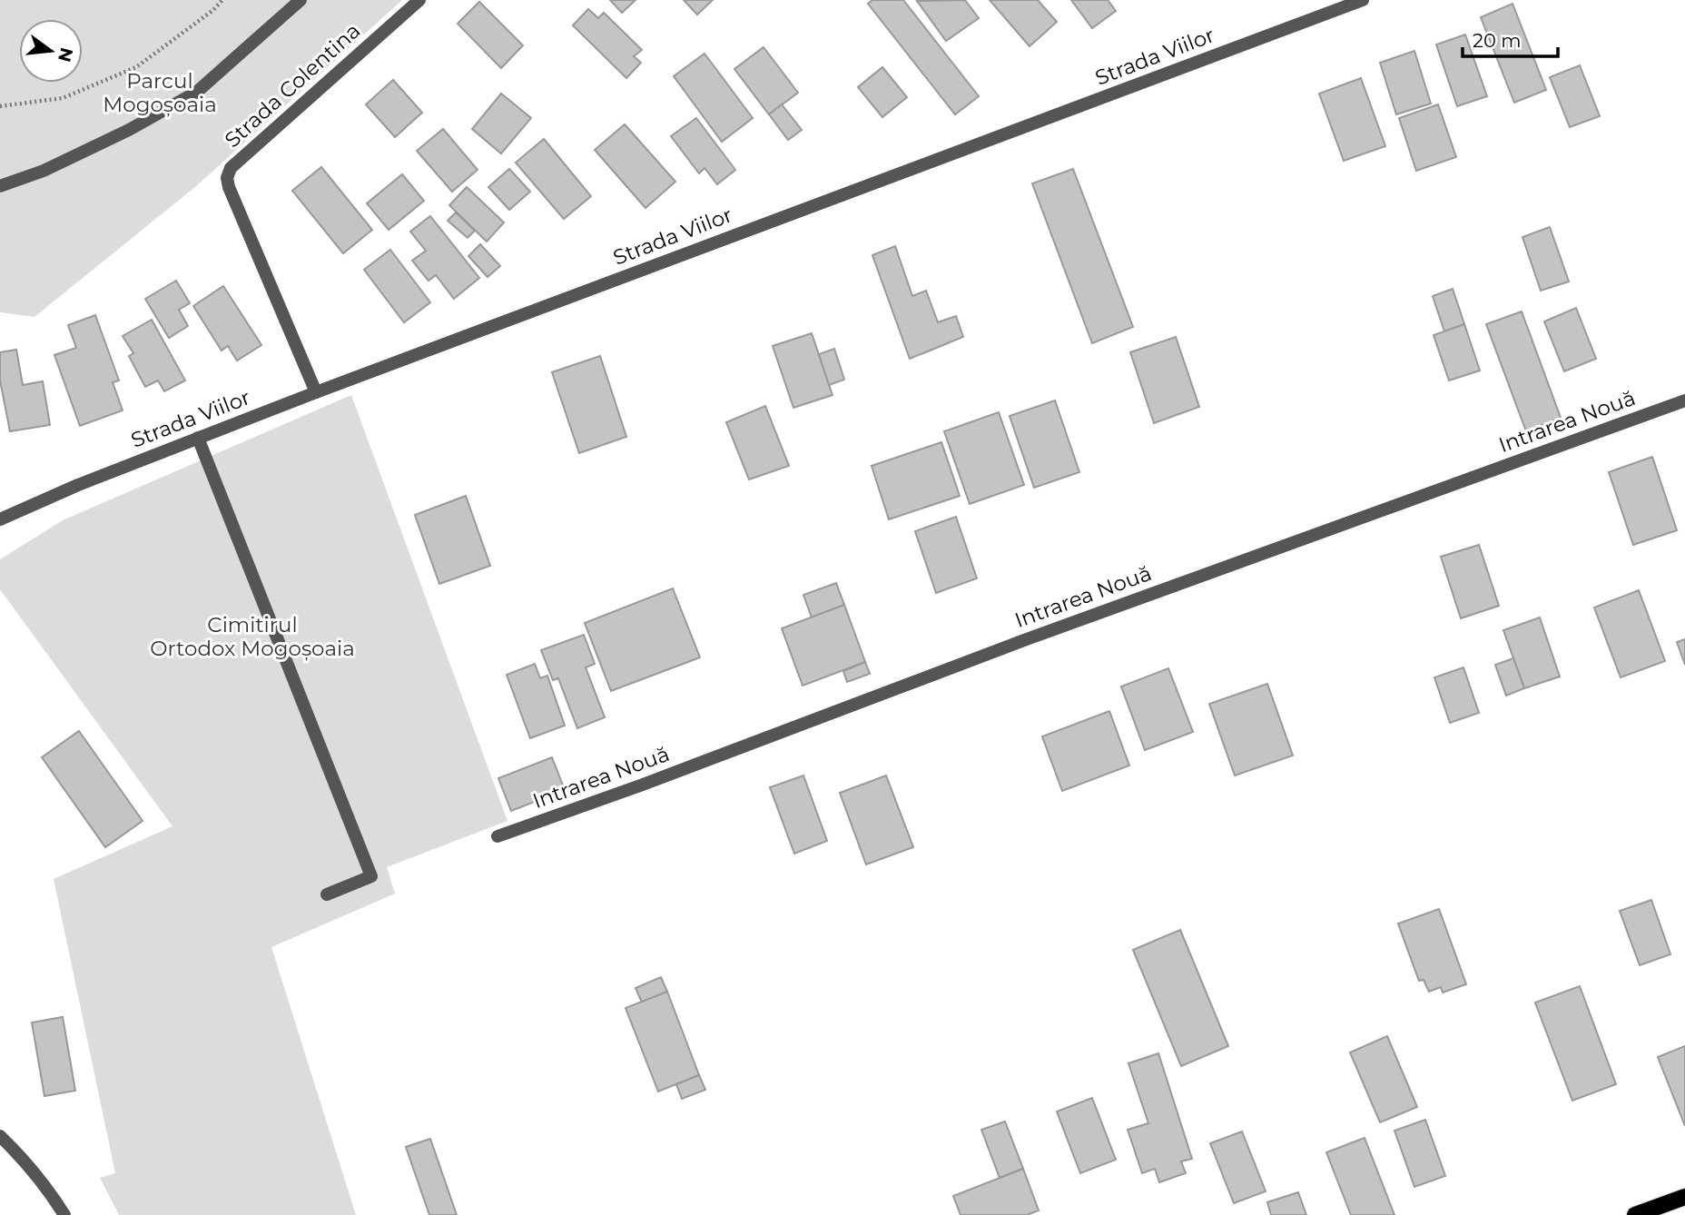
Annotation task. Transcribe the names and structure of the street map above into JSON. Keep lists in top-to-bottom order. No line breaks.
{"streets":{"street":["Strada Viilor","Strada Colentina","Intrarea Nouă"]},"crossings":[["Strada Viilor","Strada Colentina"]],"parks":["Parcul Mogoșoaia","Cimitirul Ortodox Mogoșoaia"],"scale_bar":"20 m","north":"right"}
